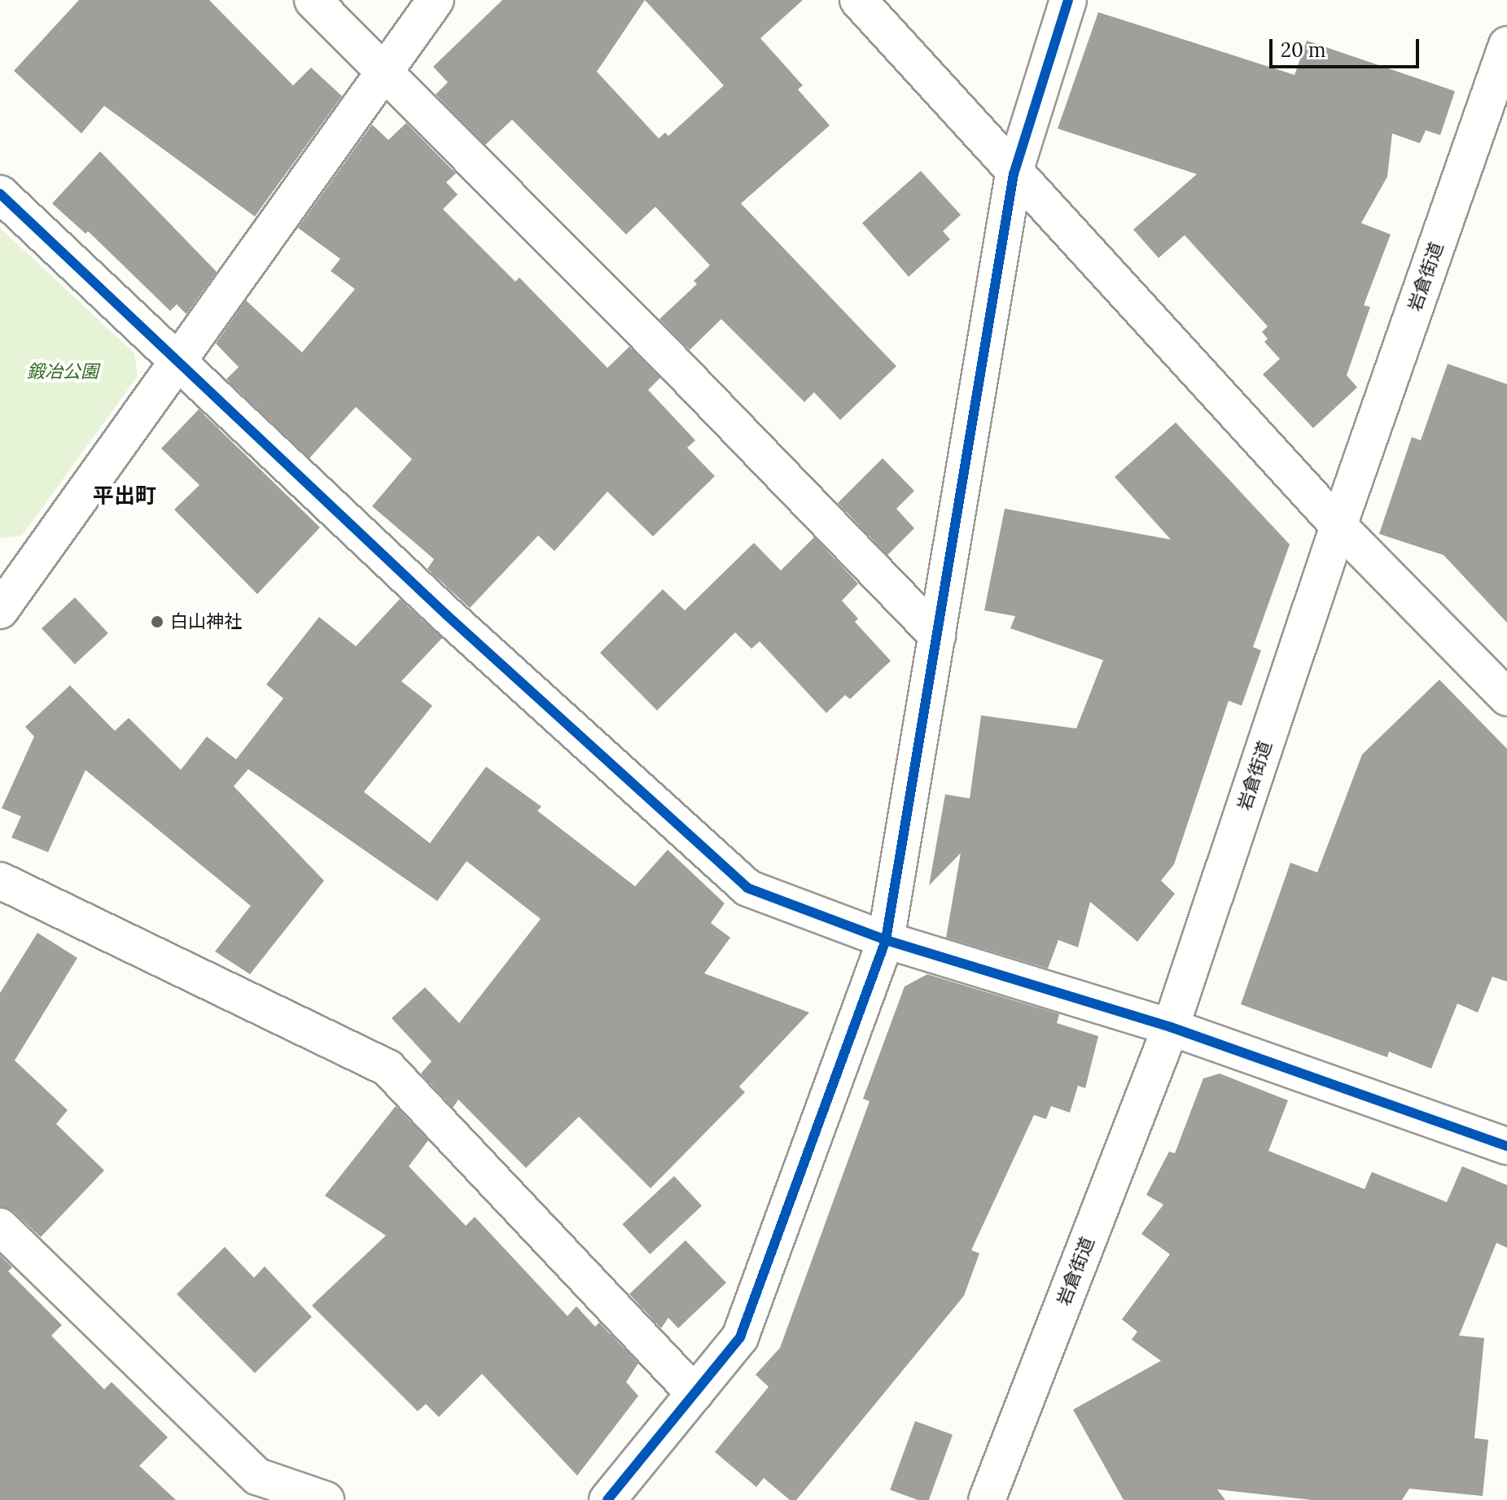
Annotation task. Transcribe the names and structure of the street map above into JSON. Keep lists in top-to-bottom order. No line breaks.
{"streets":{"street":["岩倉街道"]},"districts":["平出町"],"parks":["鍛冶公園"],"places":["白山神社"],"scale_bar":"20 m"}
